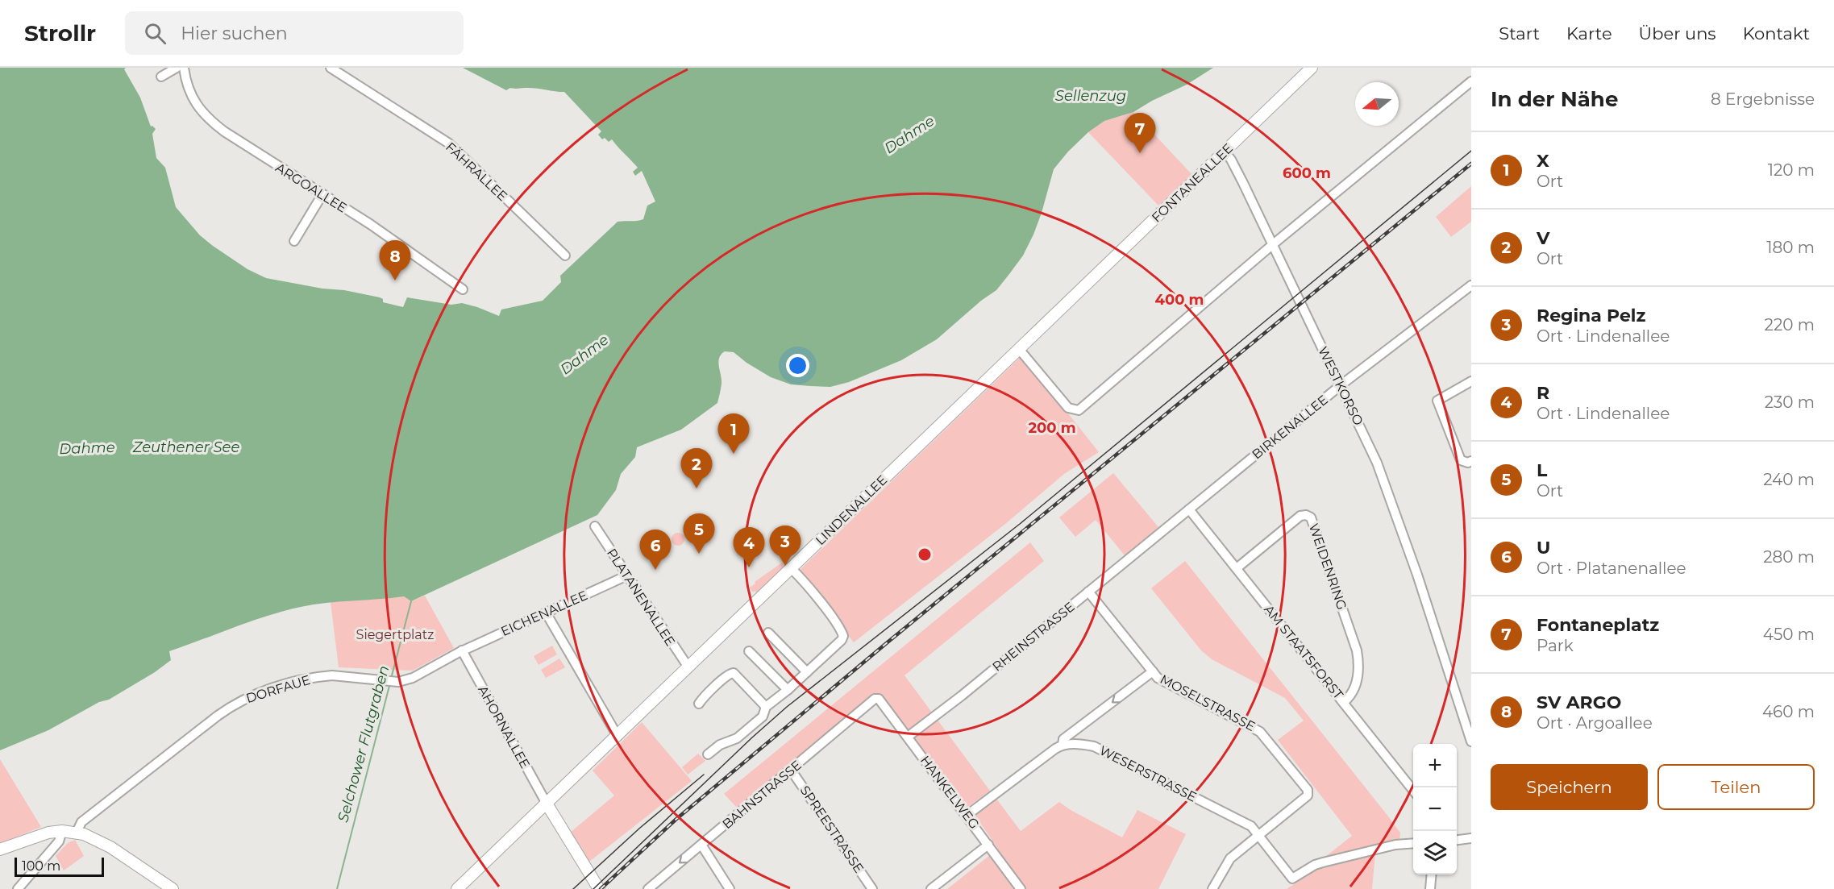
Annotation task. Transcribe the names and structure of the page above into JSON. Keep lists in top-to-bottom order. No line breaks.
{"streets":{"main road":["FONTANEALLEE","LINDENALLEE"],"street":["FÄHRALLEE","ARGOALLEE","WESTKORSO","BIRKENALLEE","WEIDENRING","PLATANENALLEE","EICHENALLEE","RHEINSTRASSE","AM STAATSFORST","DORFAUE","MOSELSTRASSE","AHORNALLEE","WESERSTRASSE","HANKELWEG","BAHNSTRASSE","SPREESTRASSE"]},"crossings":[["FONTANEALLEE","WESTKORSO"],["FONTANEALLEE","LINDENALLEE"],["WESTKORSO","BIRKENALLEE"],["BIRKENALLEE","RHEINSTRASSE"],["BIRKENALLEE","AM STAATSFORST"],["LINDENALLEE","PLATANENALLEE"],["LINDENALLEE","AHORNALLEE"],["WEIDENRING","AM STAATSFORST"],["PLATANENALLEE","EICHENALLEE"],["EICHENALLEE","DORFAUE"],["EICHENALLEE","AHORNALLEE"],["RHEINSTRASSE","MOSELSTRASSE"],["RHEINSTRASSE","HANKELWEG"],["DORFAUE","AHORNALLEE"],["MOSELSTRASSE","WESERSTRASSE"],["HANKELWEG","BAHNSTRASSE"],["BAHNSTRASSE","SPREESTRASSE"]],"water":["Sellenzug","Dahme","Zeuthener See","Selchower Flutgraben"],"parks":["Siegertplatz"],"scale_bar":"100 m","north":"left","page":{"header":"Strollr","search":"Hier suchen","nav":["Start","Karte","Über uns","Kontakt"],"heading":["In der Nähe","8 Ergebnisse"],"pins":["7","8","1","2","5","3","4","6"],"list":[{"mark":"1","name":"X","note":"Ort","value":"120 m"},{"mark":"2","name":"V","note":"Ort","value":"180 m"},{"mark":"3","name":"Regina Pelz","note":"Ort · Lindenallee","value":"220 m"},{"mark":"4","name":"R","note":"Ort · Lindenallee","value":"230 m"},{"mark":"5","name":"L","note":"Ort","value":"240 m"},{"mark":"6","name":"U","note":"Ort · Platanenallee","value":"280 m"},{"mark":"7","name":"Fontaneplatz","note":"Park","value":"450 m"},{"mark":"8","name":"SV ARGO","note":"Ort · Argoallee","value":"460 m"}],"map_buttons":["+","−"],"buttons":["Speichern","Teilen"],"scale":"100 m"},"rings":["600 m","400 m","200 m"]}
